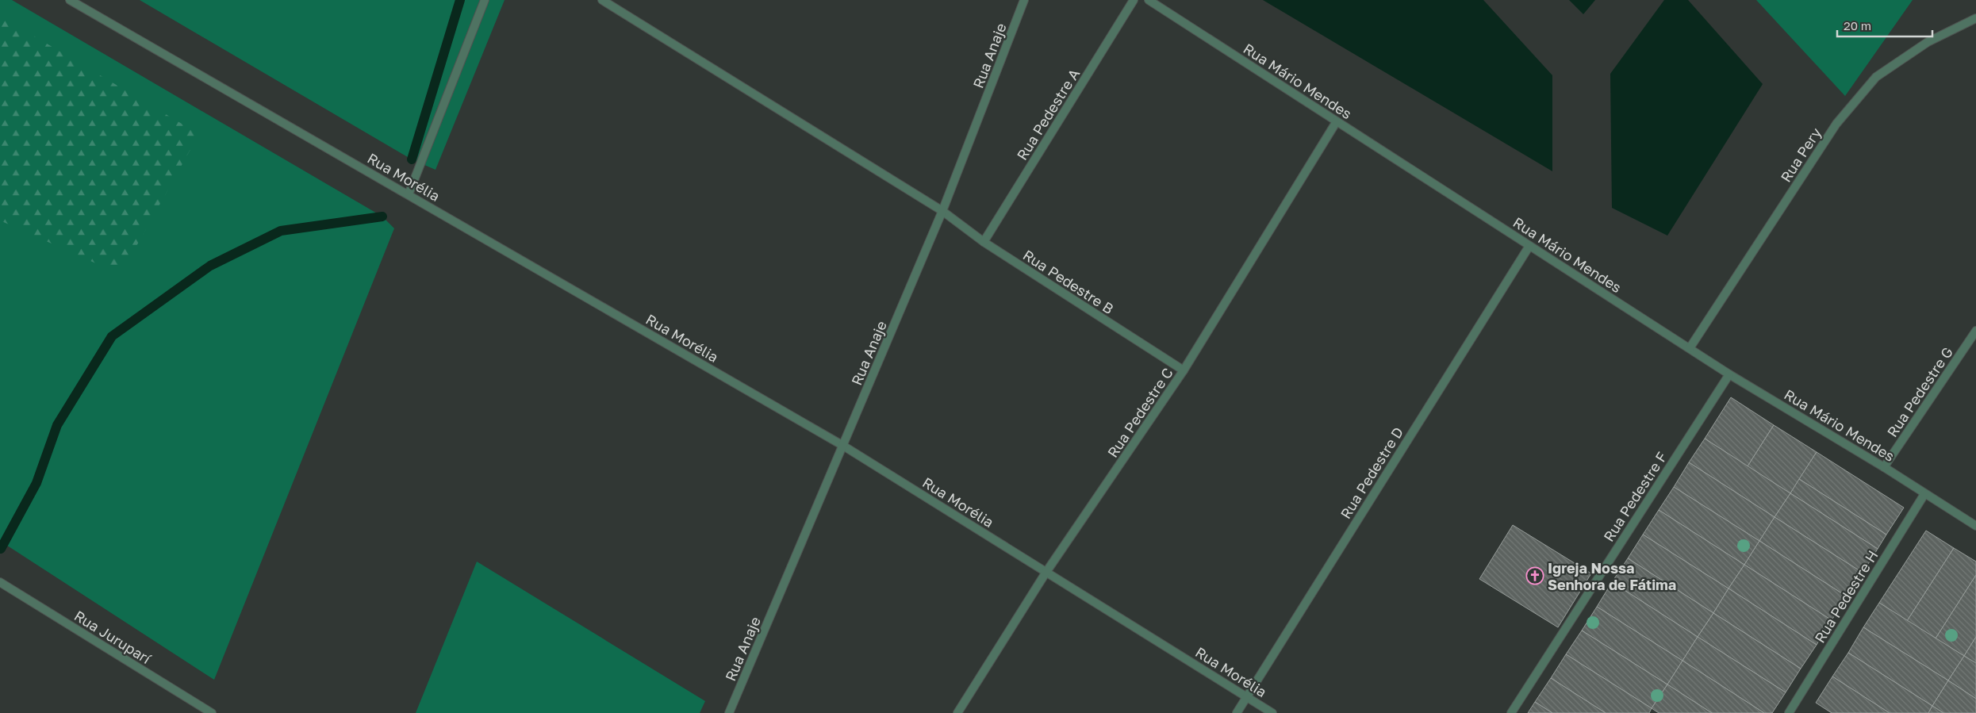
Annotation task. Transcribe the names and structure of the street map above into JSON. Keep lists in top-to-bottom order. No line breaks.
{"streets":{"street":["Rua Anaje","Rua Mário Mendes","Rua Pedestre A","Rua Pery","Rua Morélia","Rua Pedestre B","Rua Pedestre G","Rua Pedestre C","Rua Pedestre D","Rua Pedestre F","Rua Pedestre H","Rua Juruparí"]},"crossings":[["Rua Anaje","Rua Morélia"],["Rua Anaje","Rua Pedestre B"],["Rua Mário Mendes","Rua Pery"],["Rua Mário Mendes","Rua Pedestre G"],["Rua Mário Mendes","Rua Pedestre C"],["Rua Mário Mendes","Rua Pedestre D"],["Rua Mário Mendes","Rua Pedestre F"],["Rua Mário Mendes","Rua Pedestre H"],["Rua Pedestre A","Rua Pedestre B"],["Rua Morélia","Rua Pedestre C"],["Rua Morélia","Rua Pedestre D"],["Rua Pedestre B","Rua Pedestre C"]],"places":{"church":["Igreja Nossa Senhora de Fátima"]},"scale_bar":"20 m"}
